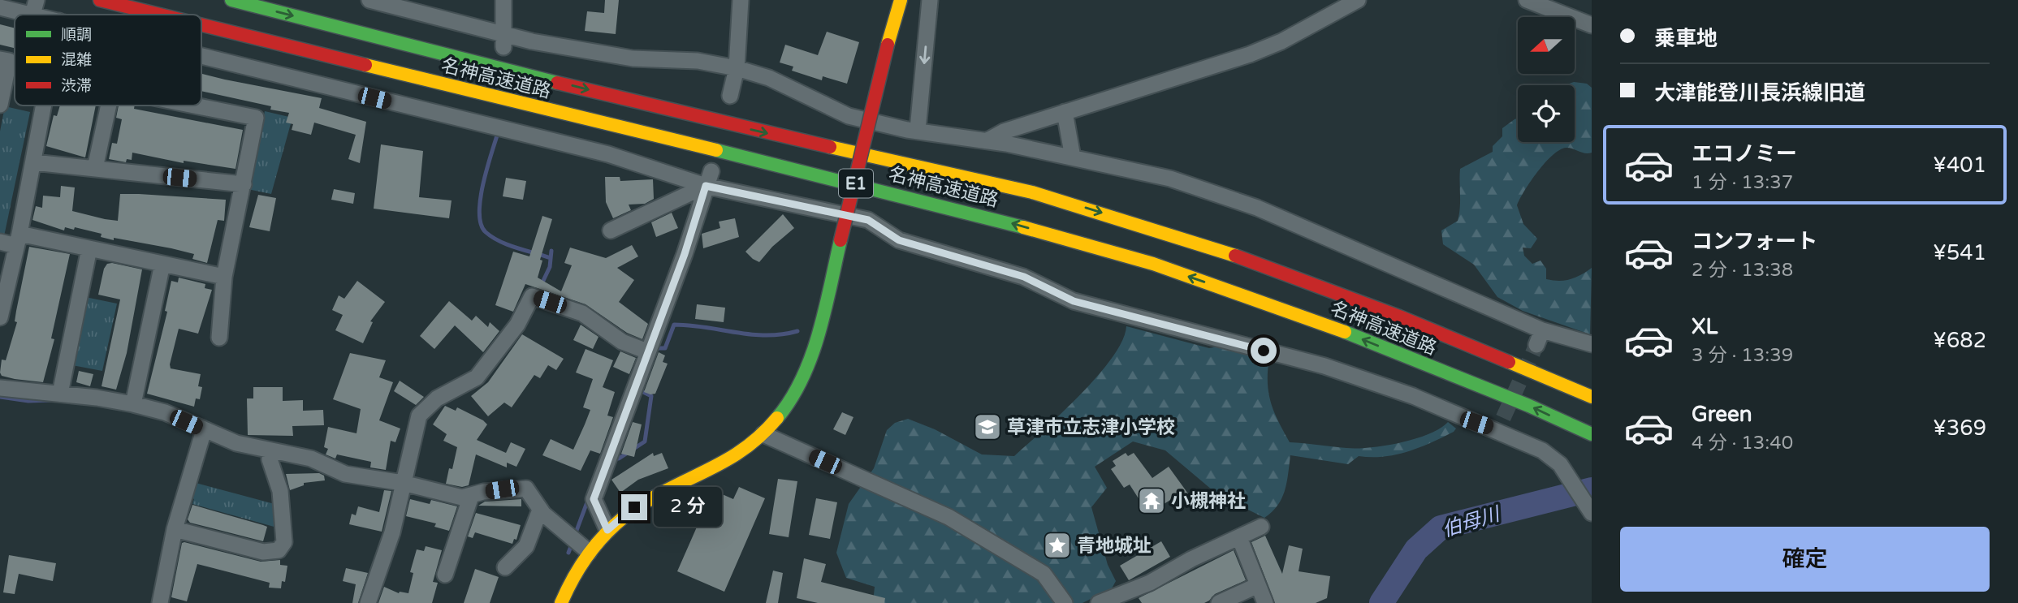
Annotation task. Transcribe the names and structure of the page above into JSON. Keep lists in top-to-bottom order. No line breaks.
{"streets":{"main road":["名神高速道路","E1"]},"water":["伯母川"],"places":{"school or university":["草津市立志津小学校"],"temple":["小槻神社"],"place":["青地城址"]},"legend":["順調","混雑","渋滞"],"north":"left","page":{"banner":["乗車地","大津能登川長浜線旧道"],"list":[{"name":"エコノミー","note":"1 分 · 13:37","value":"¥401"},{"name":"コンフォート","note":"2 分 · 13:38","value":"¥541"},{"name":"XL","note":"3 分 · 13:39","value":"¥682"},{"name":"Green","note":"4 分 · 13:40","value":"¥369"}],"bubble":"2 分","buttons":"確定"}}
